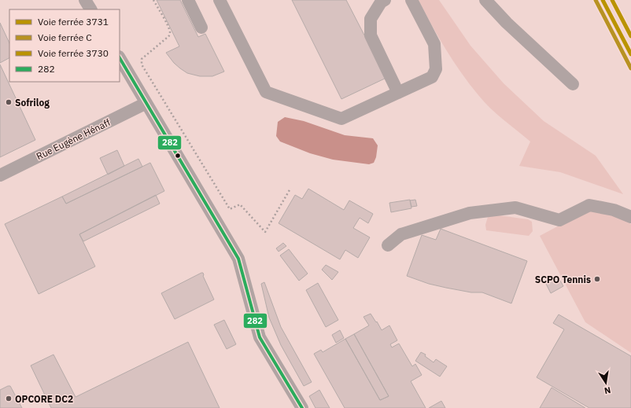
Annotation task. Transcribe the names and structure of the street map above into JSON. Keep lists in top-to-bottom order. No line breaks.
{"streets":{"street":["Rue Eugène Hénaff"]},"places":["Sofrilog","SCPO Tennis","OPCORE DC2"],"lines":["rail line 3731","rail line C","rail line 3730","transit line 282"],"legend":["Voie ferrée 3731","Voie ferrée C","Voie ferrée 3730","282"],"north":"bottom"}
